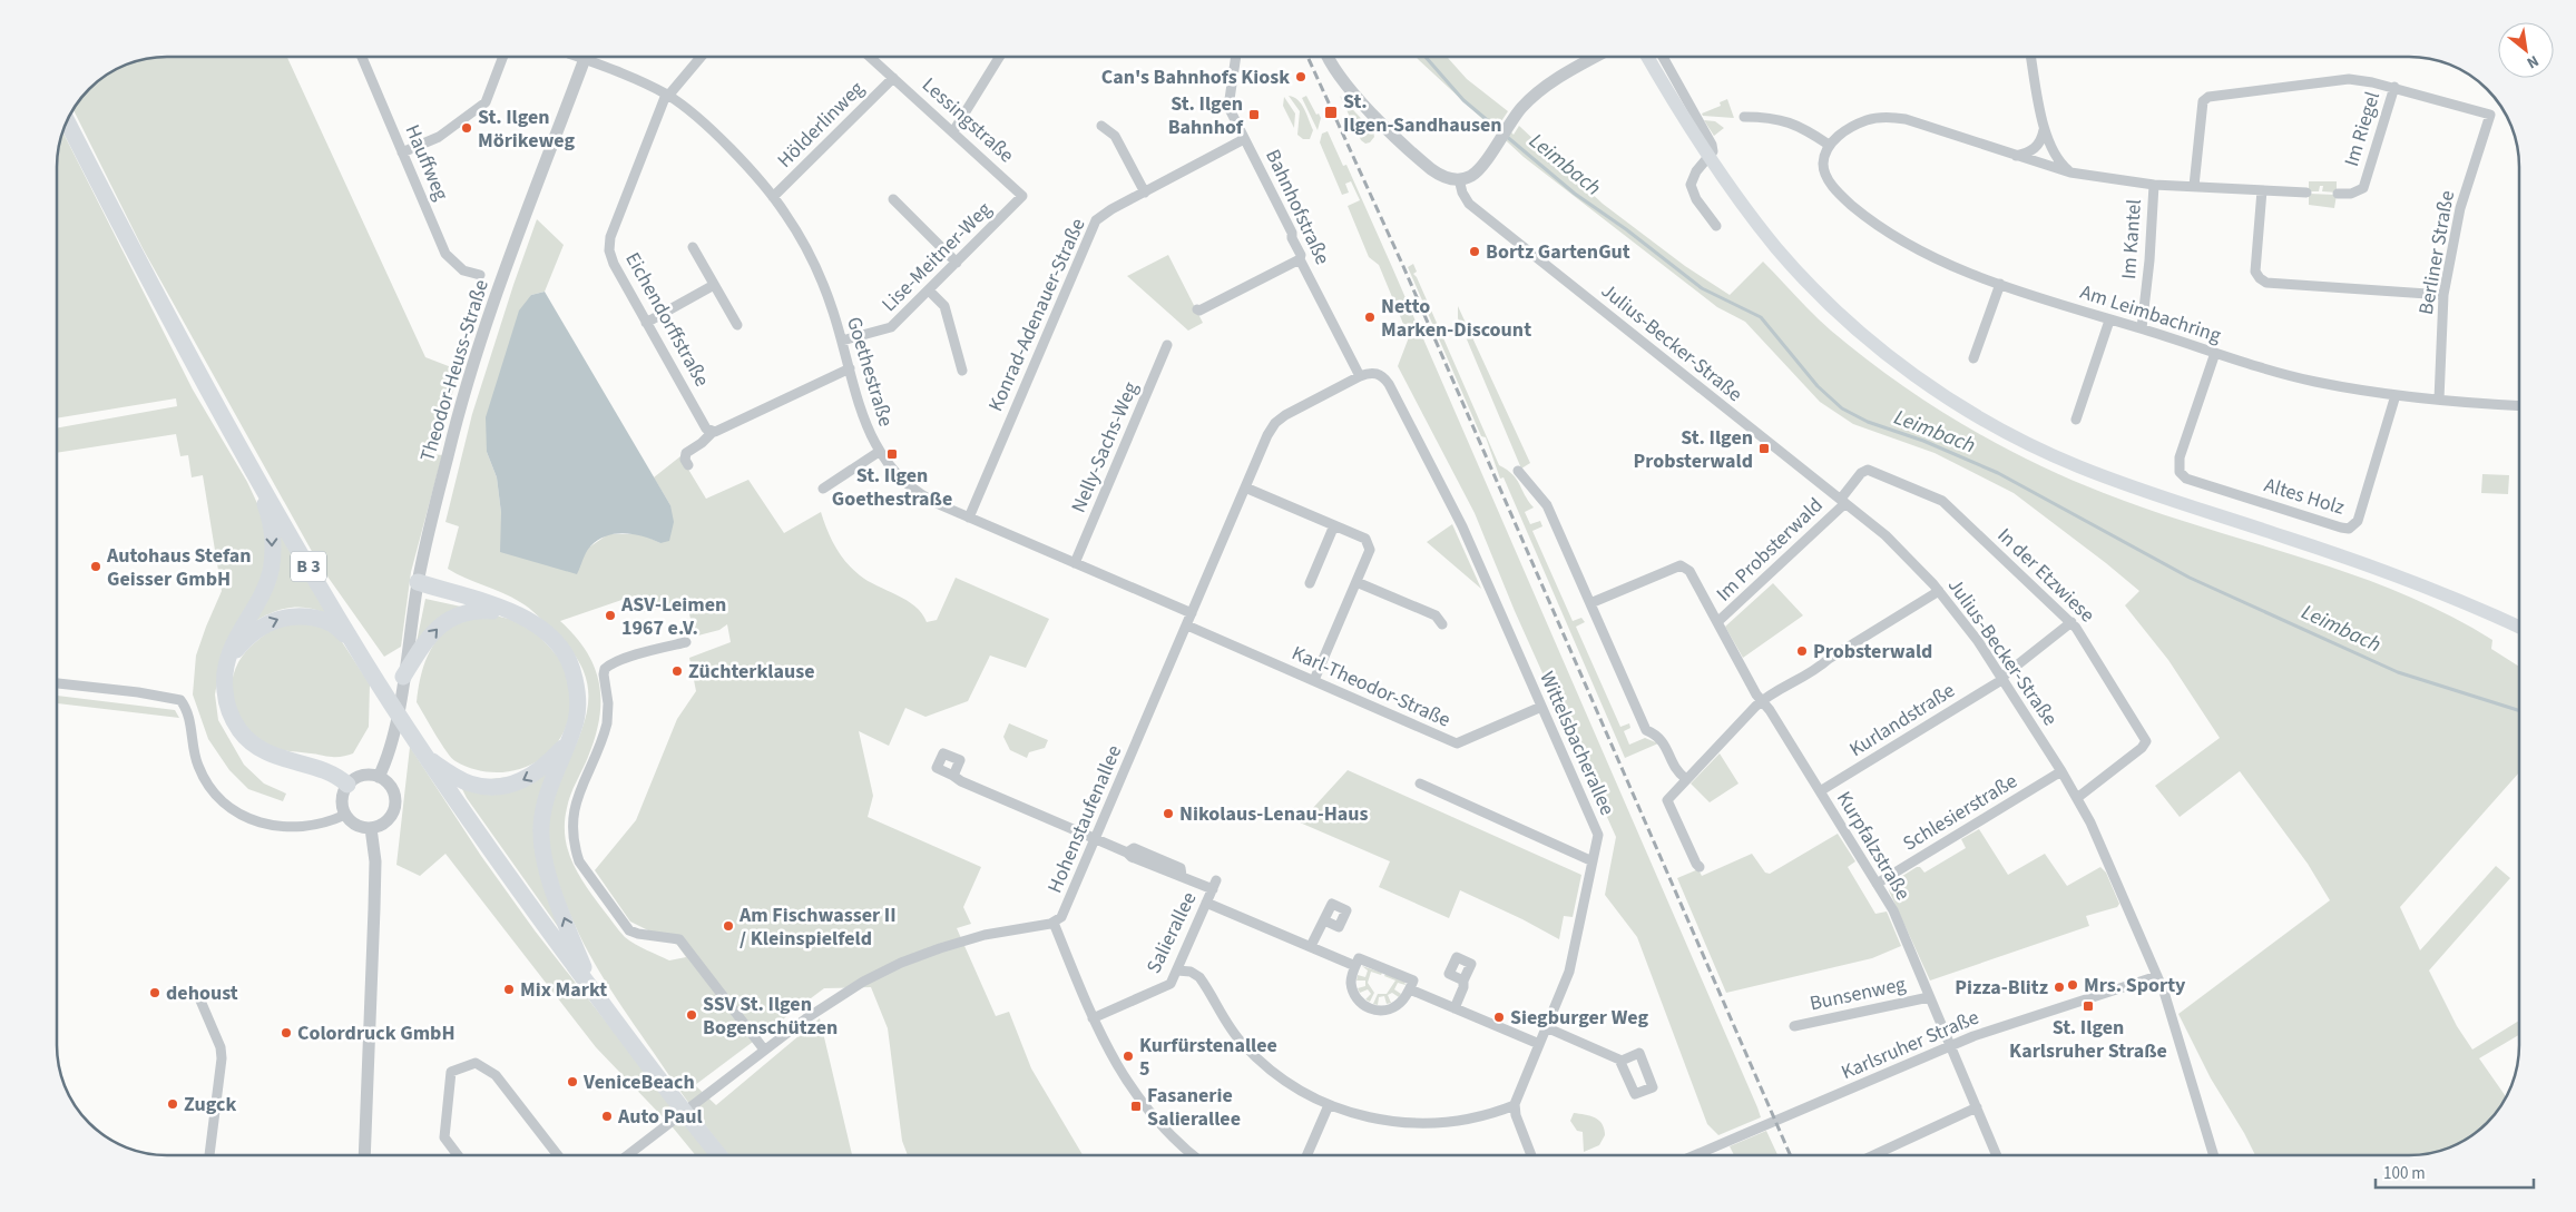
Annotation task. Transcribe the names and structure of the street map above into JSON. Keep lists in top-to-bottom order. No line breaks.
{"streets":{"main road":["B 3"],"street":["Lessingstraße","Hölderlinweg","Im Riegel","Hauffweg","Bahnhofstraße","Im Kantel","Berliner Straße","Lise-Meitner-Weg","Am Leimbachring","Konrad-Adenauer-Straße","Eichendorffstraße","Julius-Becker-Straße","Theodor-Heuss-Straße","Goethestraße","Nelly-Sachs-Weg","Altes Holz","Im Probsterwald","In der Etzwiese","Karl-Theodor-Straße","Kurlandstraße","Wittelsbacherallee","Schlesierstraße","Hohenstaufenallee","Kurpfalzstraße","Salierallee","Bunsenweg","Karlsruher Straße"]},"crossings":[["Lessingstraße","Hölderlinweg"],["Lessingstraße","Lise-Meitner-Weg"],["Hölderlinweg","Goethestraße"],["Im Riegel","Berliner Straße"],["Bahnhofstraße","Konrad-Adenauer-Straße"],["Bahnhofstraße","Wittelsbacherallee"],["Bahnhofstraße","Hohenstaufenallee"],["Im Kantel","Am Leimbachring"],["Berliner Straße","Am Leimbachring"],["Lise-Meitner-Weg","Goethestraße"],["Am Leimbachring","Altes Holz"],["Konrad-Adenauer-Straße","Goethestraße"],["Eichendorffstraße","Goethestraße"],["Julius-Becker-Straße","Im Probsterwald"],["Julius-Becker-Straße","In der Etzwiese"],["Julius-Becker-Straße","Kurlandstraße"],["Julius-Becker-Straße","Schlesierstraße"],["Julius-Becker-Straße","Karlsruher Straße"],["Goethestraße","Nelly-Sachs-Weg"],["Goethestraße","Hohenstaufenallee"],["Im Probsterwald","In der Etzwiese"],["Im Probsterwald","Kurpfalzstraße"],["B 3","Hohenstaufenallee"],["In der Etzwiese","Kurlandstraße"],["Karl-Theodor-Straße","Wittelsbacherallee"],["Karl-Theodor-Straße","Hohenstaufenallee"],["Kurlandstraße","Kurpfalzstraße"],["Wittelsbacherallee","Hohenstaufenallee"],["Schlesierstraße","Kurpfalzstraße"],["Hohenstaufenallee","Salierallee"],["Kurpfalzstraße","Bunsenweg"],["Kurpfalzstraße","Karlsruher Straße"]],"water":["Leimbach"],"places":{"other":["Can's Bahnhofs Kiosk","St. Ilgen Mörikeweg","Bortz GartenGut","Netto Marken-Discount","Autohaus Stefan Geisser GmbH","ASV-Leimen 1967 e.V.","Probsterwald","Züchterklause","Nikolaus-Lenau-Haus","Am Fischwasser II / Kleinspielfeld","Mrs. Sporty","Pizza-Blitz","Mix Markt","dehoust","SSV St. Ilgen Bogenschützen","Siegburger Weg","Colordruck GmbH","Kurfürstenallee 5","VeniceBeach","Zugck","Auto Paul"],"transit":["St. Ilgen-Sandhausen","St. Ilgen Bahnhof","St. Ilgen Probsterwald","St. Ilgen Goethestraße","St. Ilgen Karlsruher Straße","Fasanerie Salierallee"]},"scale_bar":"100 m","north":"bottom right"}
